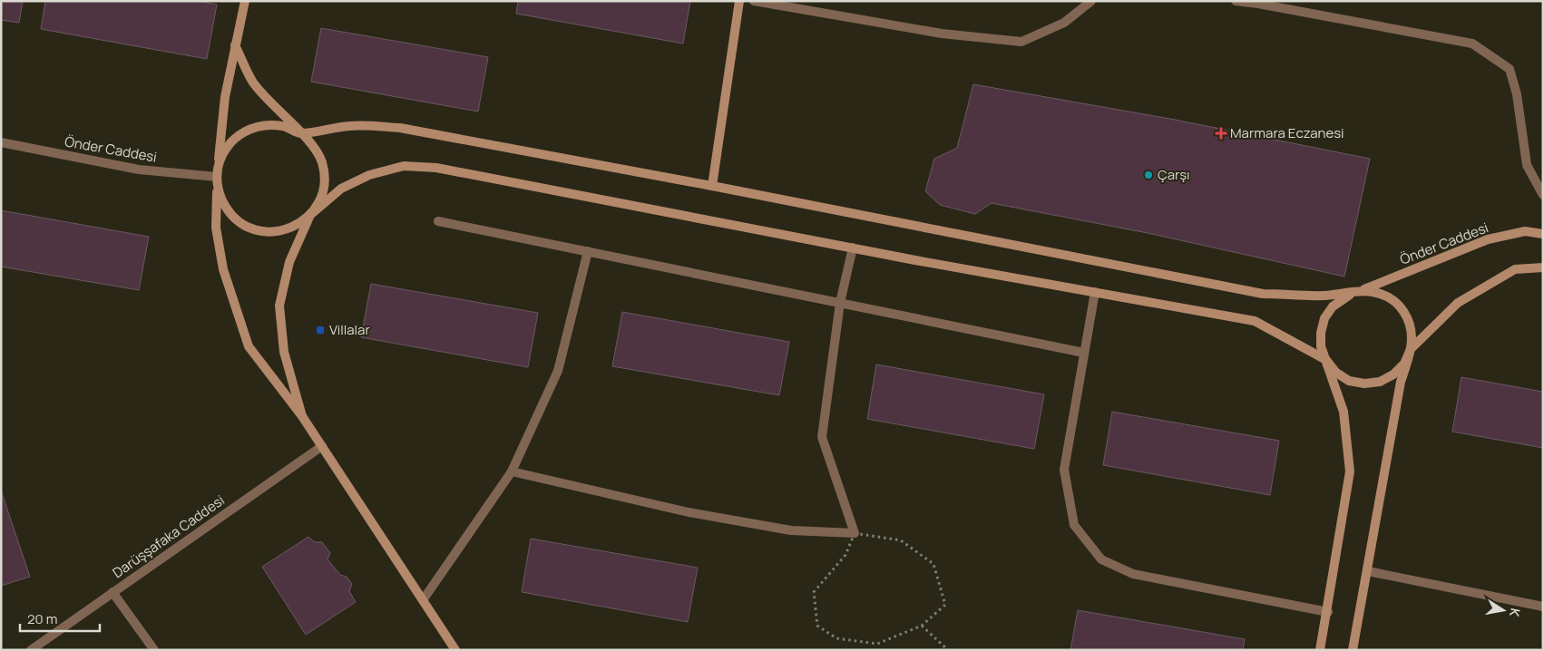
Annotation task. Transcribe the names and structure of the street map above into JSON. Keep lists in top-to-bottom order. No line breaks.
{"streets":{"street":["Önder Caddesi","Darüşşafaka Caddesi"]},"places":{"health":["Marmara Eczanesi"],"other":["Çarşı"],"transit":["Villalar"]},"scale_bar":"20 m","north":"right"}
